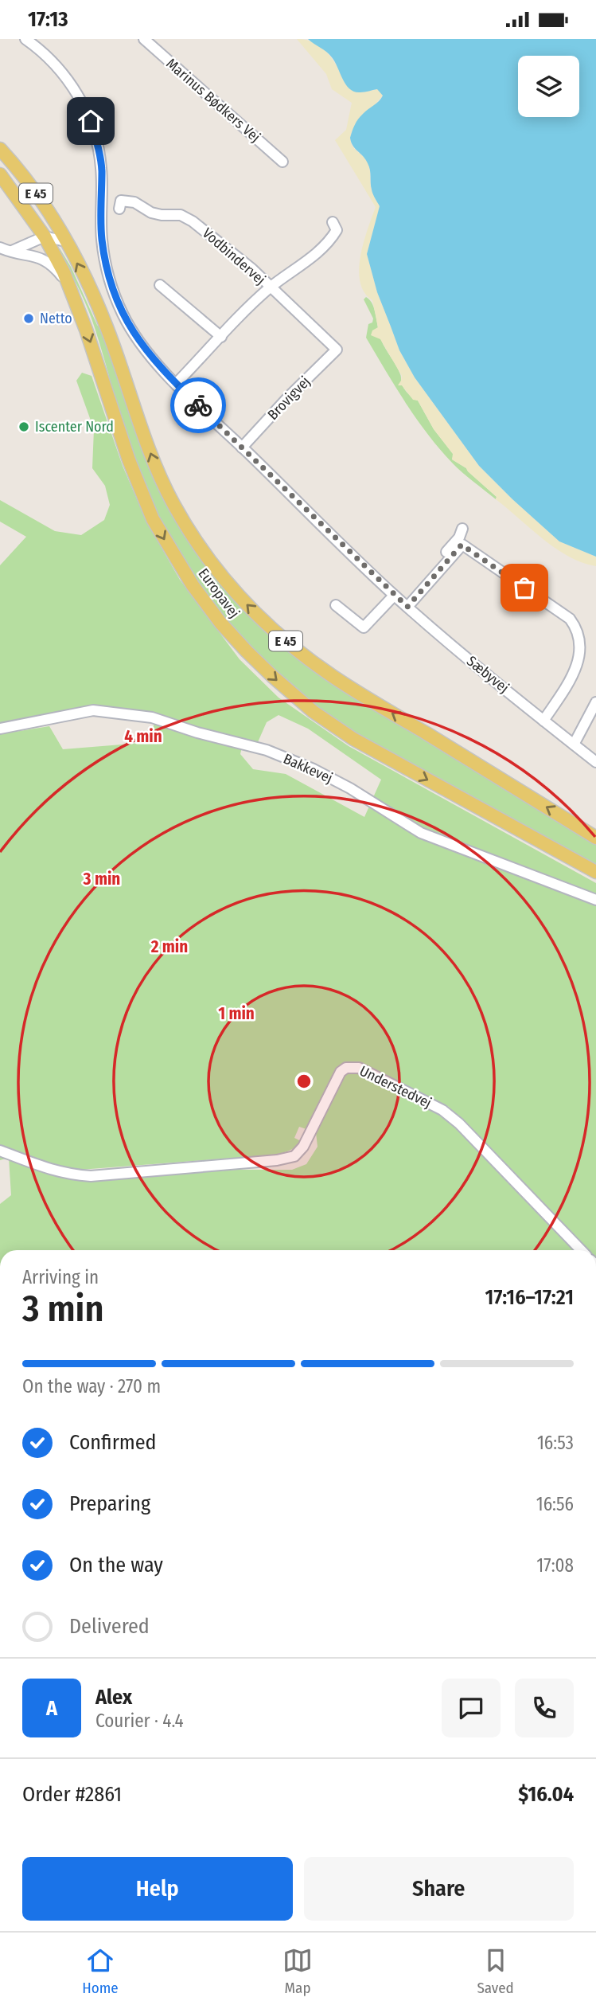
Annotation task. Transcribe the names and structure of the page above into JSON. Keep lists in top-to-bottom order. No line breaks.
{"streets":{"main road":["E 45","Europavej"],"street":["Marinus Bødkers Vej","Vodbindervej","Brovigvej","Sæbyvej","Bakkevej","Understedvej"]},"crossings":[["Vodbindervej","Brovigvej"],["Brovigvej","Sæbyvej"]],"places":["Netto","Iscenter Nord"],"page":{"status":"17:13","heading":["3 min","Arriving in","17:16–17:21"],"panel":["Alex","Courier · 4.4","Order #2861","$16.04"],"bar":"On the way · 270 m","list":[["Confirmed","16:53"],["Preparing","16:56"],["On the way","17:08"],"Delivered"],"round":"A","buttons":["Help","Share"],"tabs":["Home","Map","Saved"]},"rings":["4 min","3 min","2 min","1 min"]}
